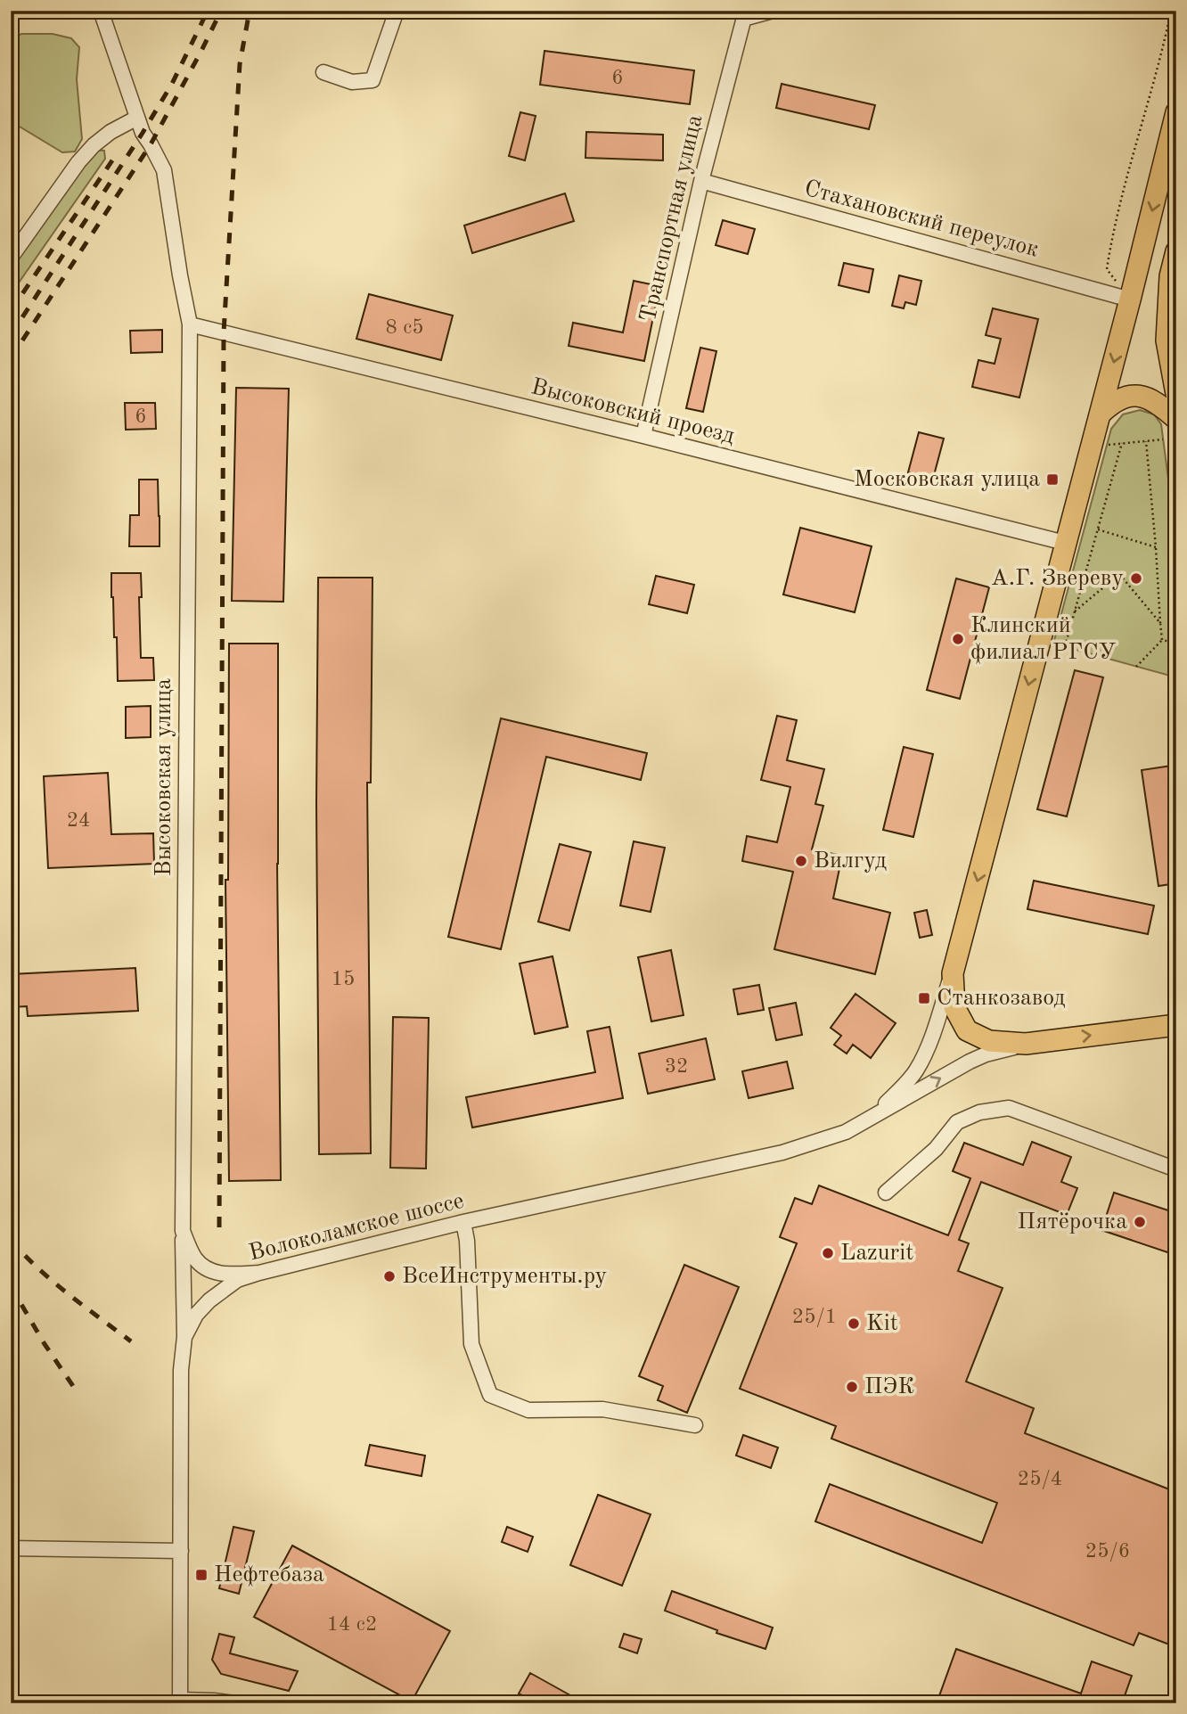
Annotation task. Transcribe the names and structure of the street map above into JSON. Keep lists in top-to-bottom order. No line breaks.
{"streets":{"street":["Транспортная улица","Стахановский переулок","Высоковский проезд","Высоковская улица","Волоколамское шоссе"]},"crossings":[["Транспортная улица","Стахановский переулок"],["Транспортная улица","Высоковский проезд"],["Высоковский проезд","Высоковская улица"],["Высоковская улица","Волоколамское шоссе"]],"places":{"transit":["Московская улица","Станкозавод","Нефтебаза"],"other":["А.Г. Звереву","Клинский филиал РГСУ","Вилгуд","Пятёрочка","Lazurit","ВсеИнструменты.ру","Kit","ПЭК"]},"house_numbers":["6","8 с5","6","24","15","32","25/1","25/4","25/6","14 с2"]}
